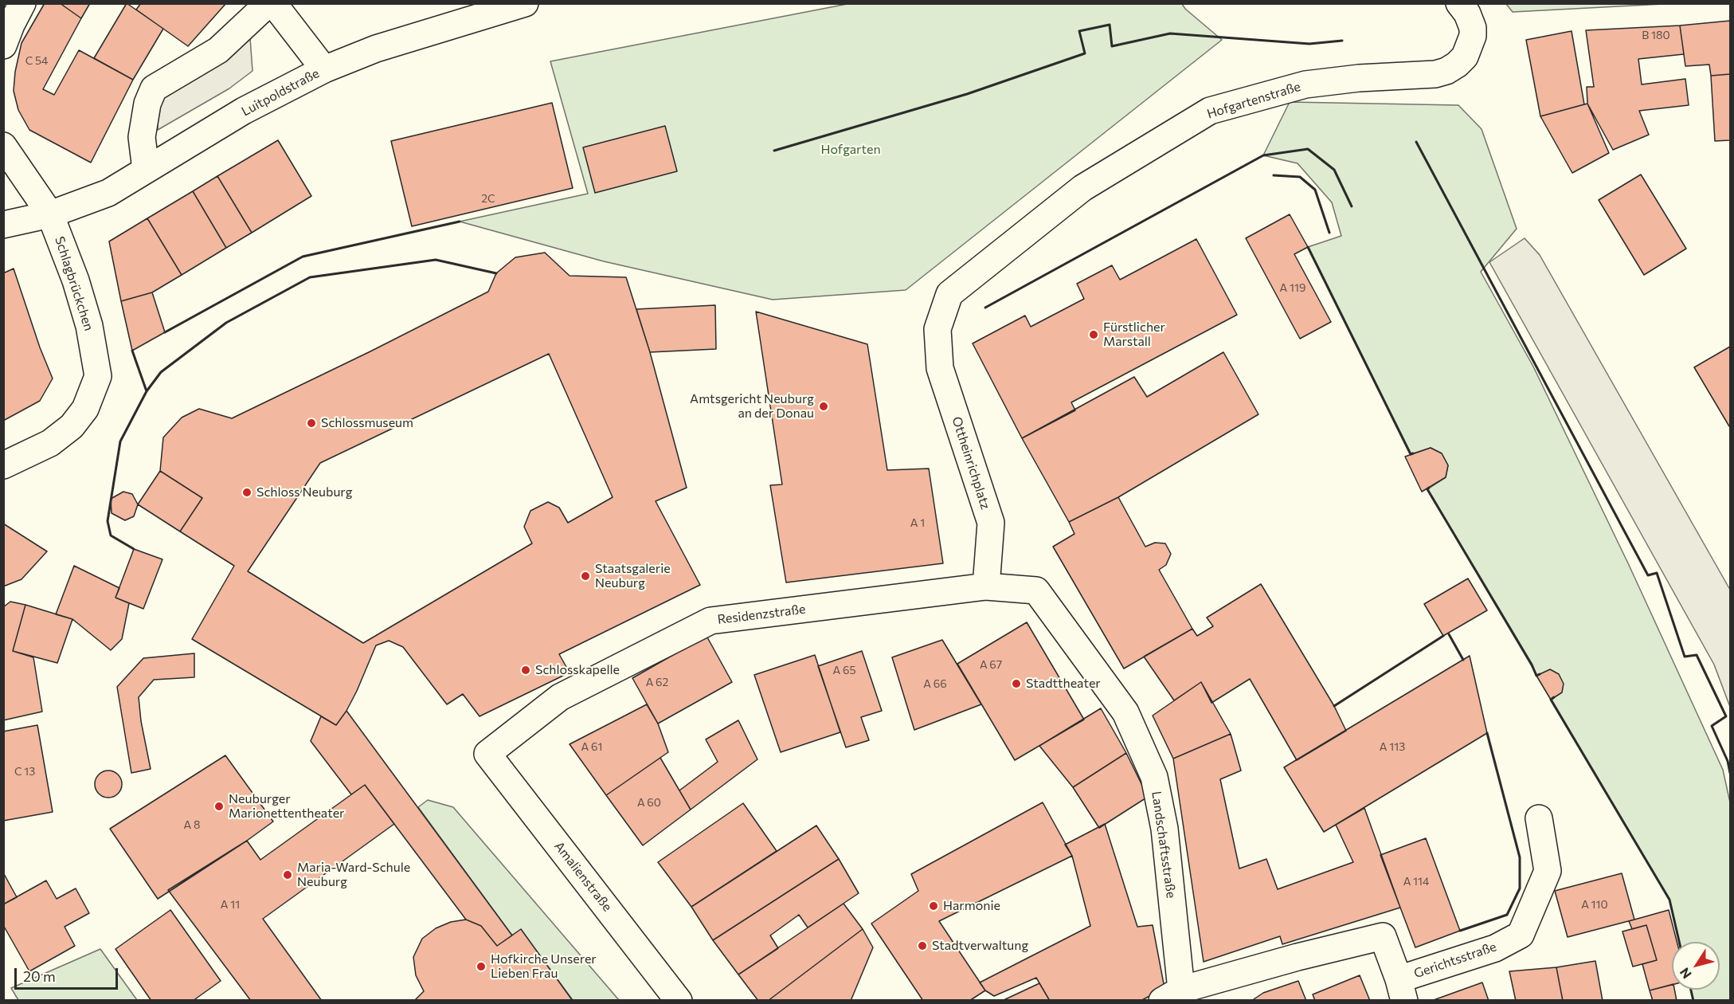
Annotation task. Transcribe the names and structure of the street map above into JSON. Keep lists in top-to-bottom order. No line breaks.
{"streets":{"street":["Luitpoldstraße","Hofgartenstraße","Schlagbrückchen","Ottheinrichplatz","Residenzstraße","Landschaftsstraße","Amalienstraße","Gerichtsstraße"]},"crossings":[["Luitpoldstraße","Schlagbrückchen"],["Hofgartenstraße","Ottheinrichplatz"],["Ottheinrichplatz","Residenzstraße"],["Ottheinrichplatz","Landschaftsstraße"],["Residenzstraße","Landschaftsstraße"],["Residenzstraße","Amalienstraße"],["Landschaftsstraße","Gerichtsstraße"]],"parks":["Hofgarten"],"places":["Fürstlicher Marstall","Amtsgericht Neuburg an der Donau","Schlossmuseum","Schloss Neuburg","Staatsgalerie Neuburg","Schlosskapelle","Stadttheater","Neuburger Marionettentheater","Maria-Ward-Schule Neuburg","Harmonie","Stadtverwaltung","Hofkirche Unserer Lieben Frau"],"house_numbers":["B 180","C 54","2C","A 119","A 1","A 67","A 65","A 62","A 66","A 61","A 113","C 13","A 60","A 8","A 114","A 11","A 110"],"scale_bar":"20 m","north":"bottom left"}
